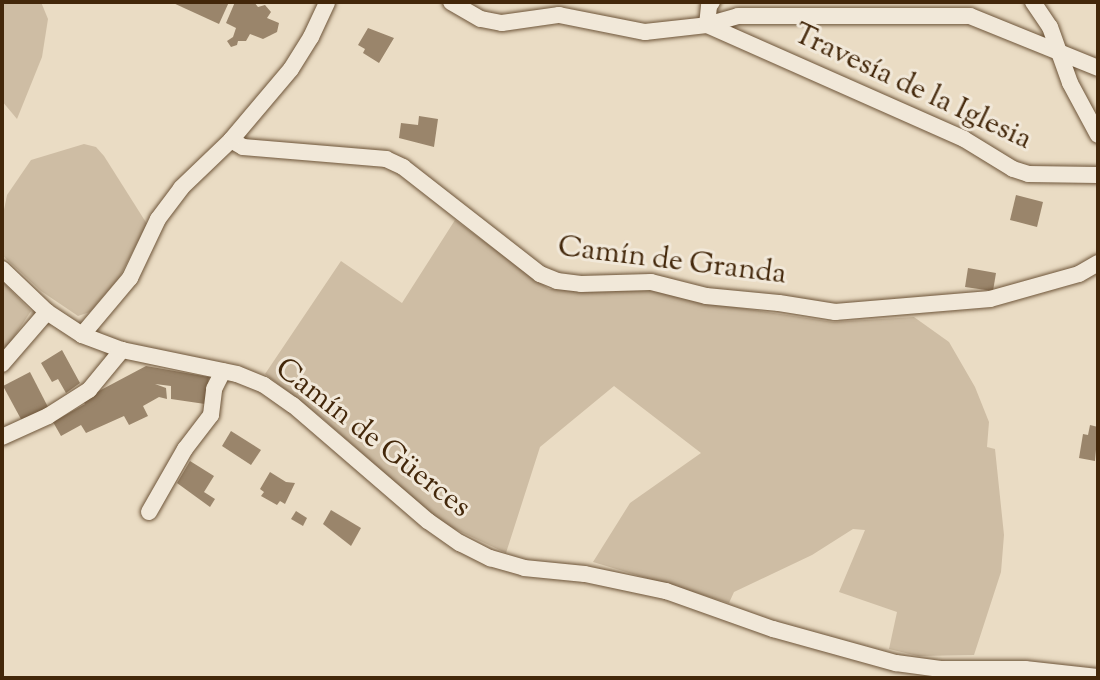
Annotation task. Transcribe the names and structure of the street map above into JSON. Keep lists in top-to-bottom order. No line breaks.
{"streets":{"street":["Travesía de la Iglesia","Camín de Granda","Camín de Güerces"]}}
